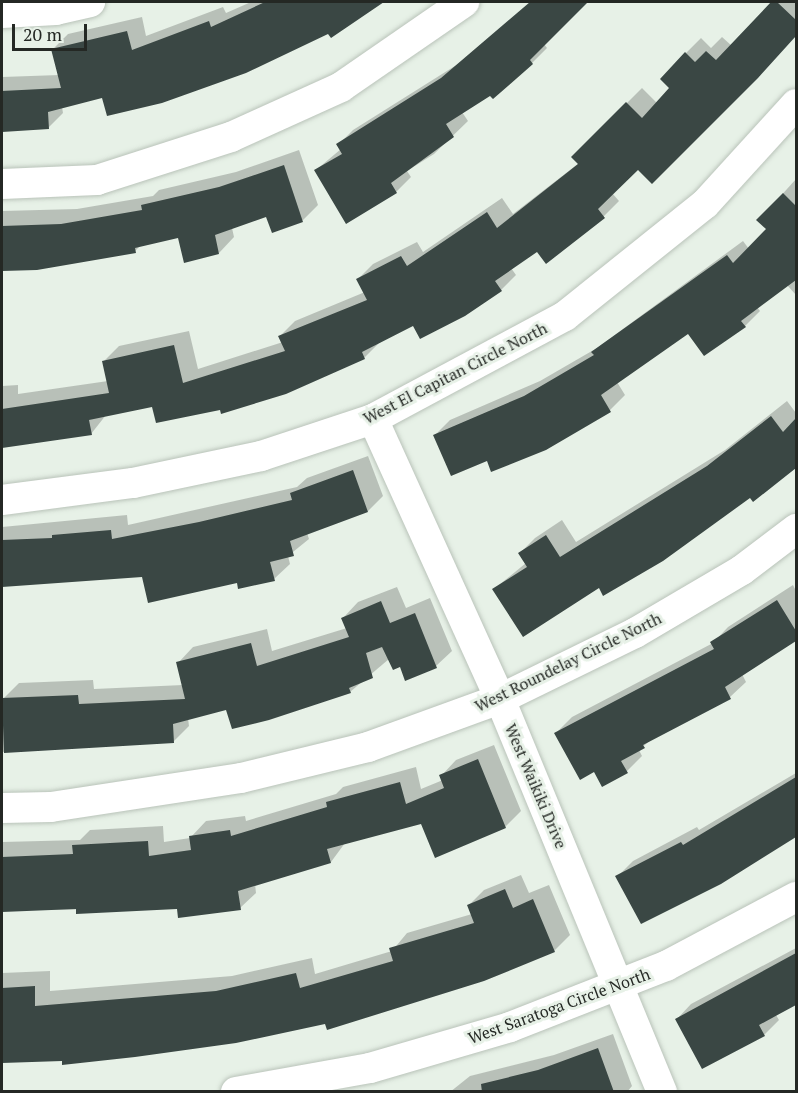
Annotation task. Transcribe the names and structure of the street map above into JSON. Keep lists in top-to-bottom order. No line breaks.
{"streets":{"street":["West El Capitan Circle North","West Roundelay Circle North","West Waikiki Drive","West Saratoga Circle North"]},"crossings":[["West El Capitan Circle North","West Waikiki Drive"],["West Roundelay Circle North","West Waikiki Drive"],["West Waikiki Drive","West Saratoga Circle North"]],"scale_bar":"20 m"}
